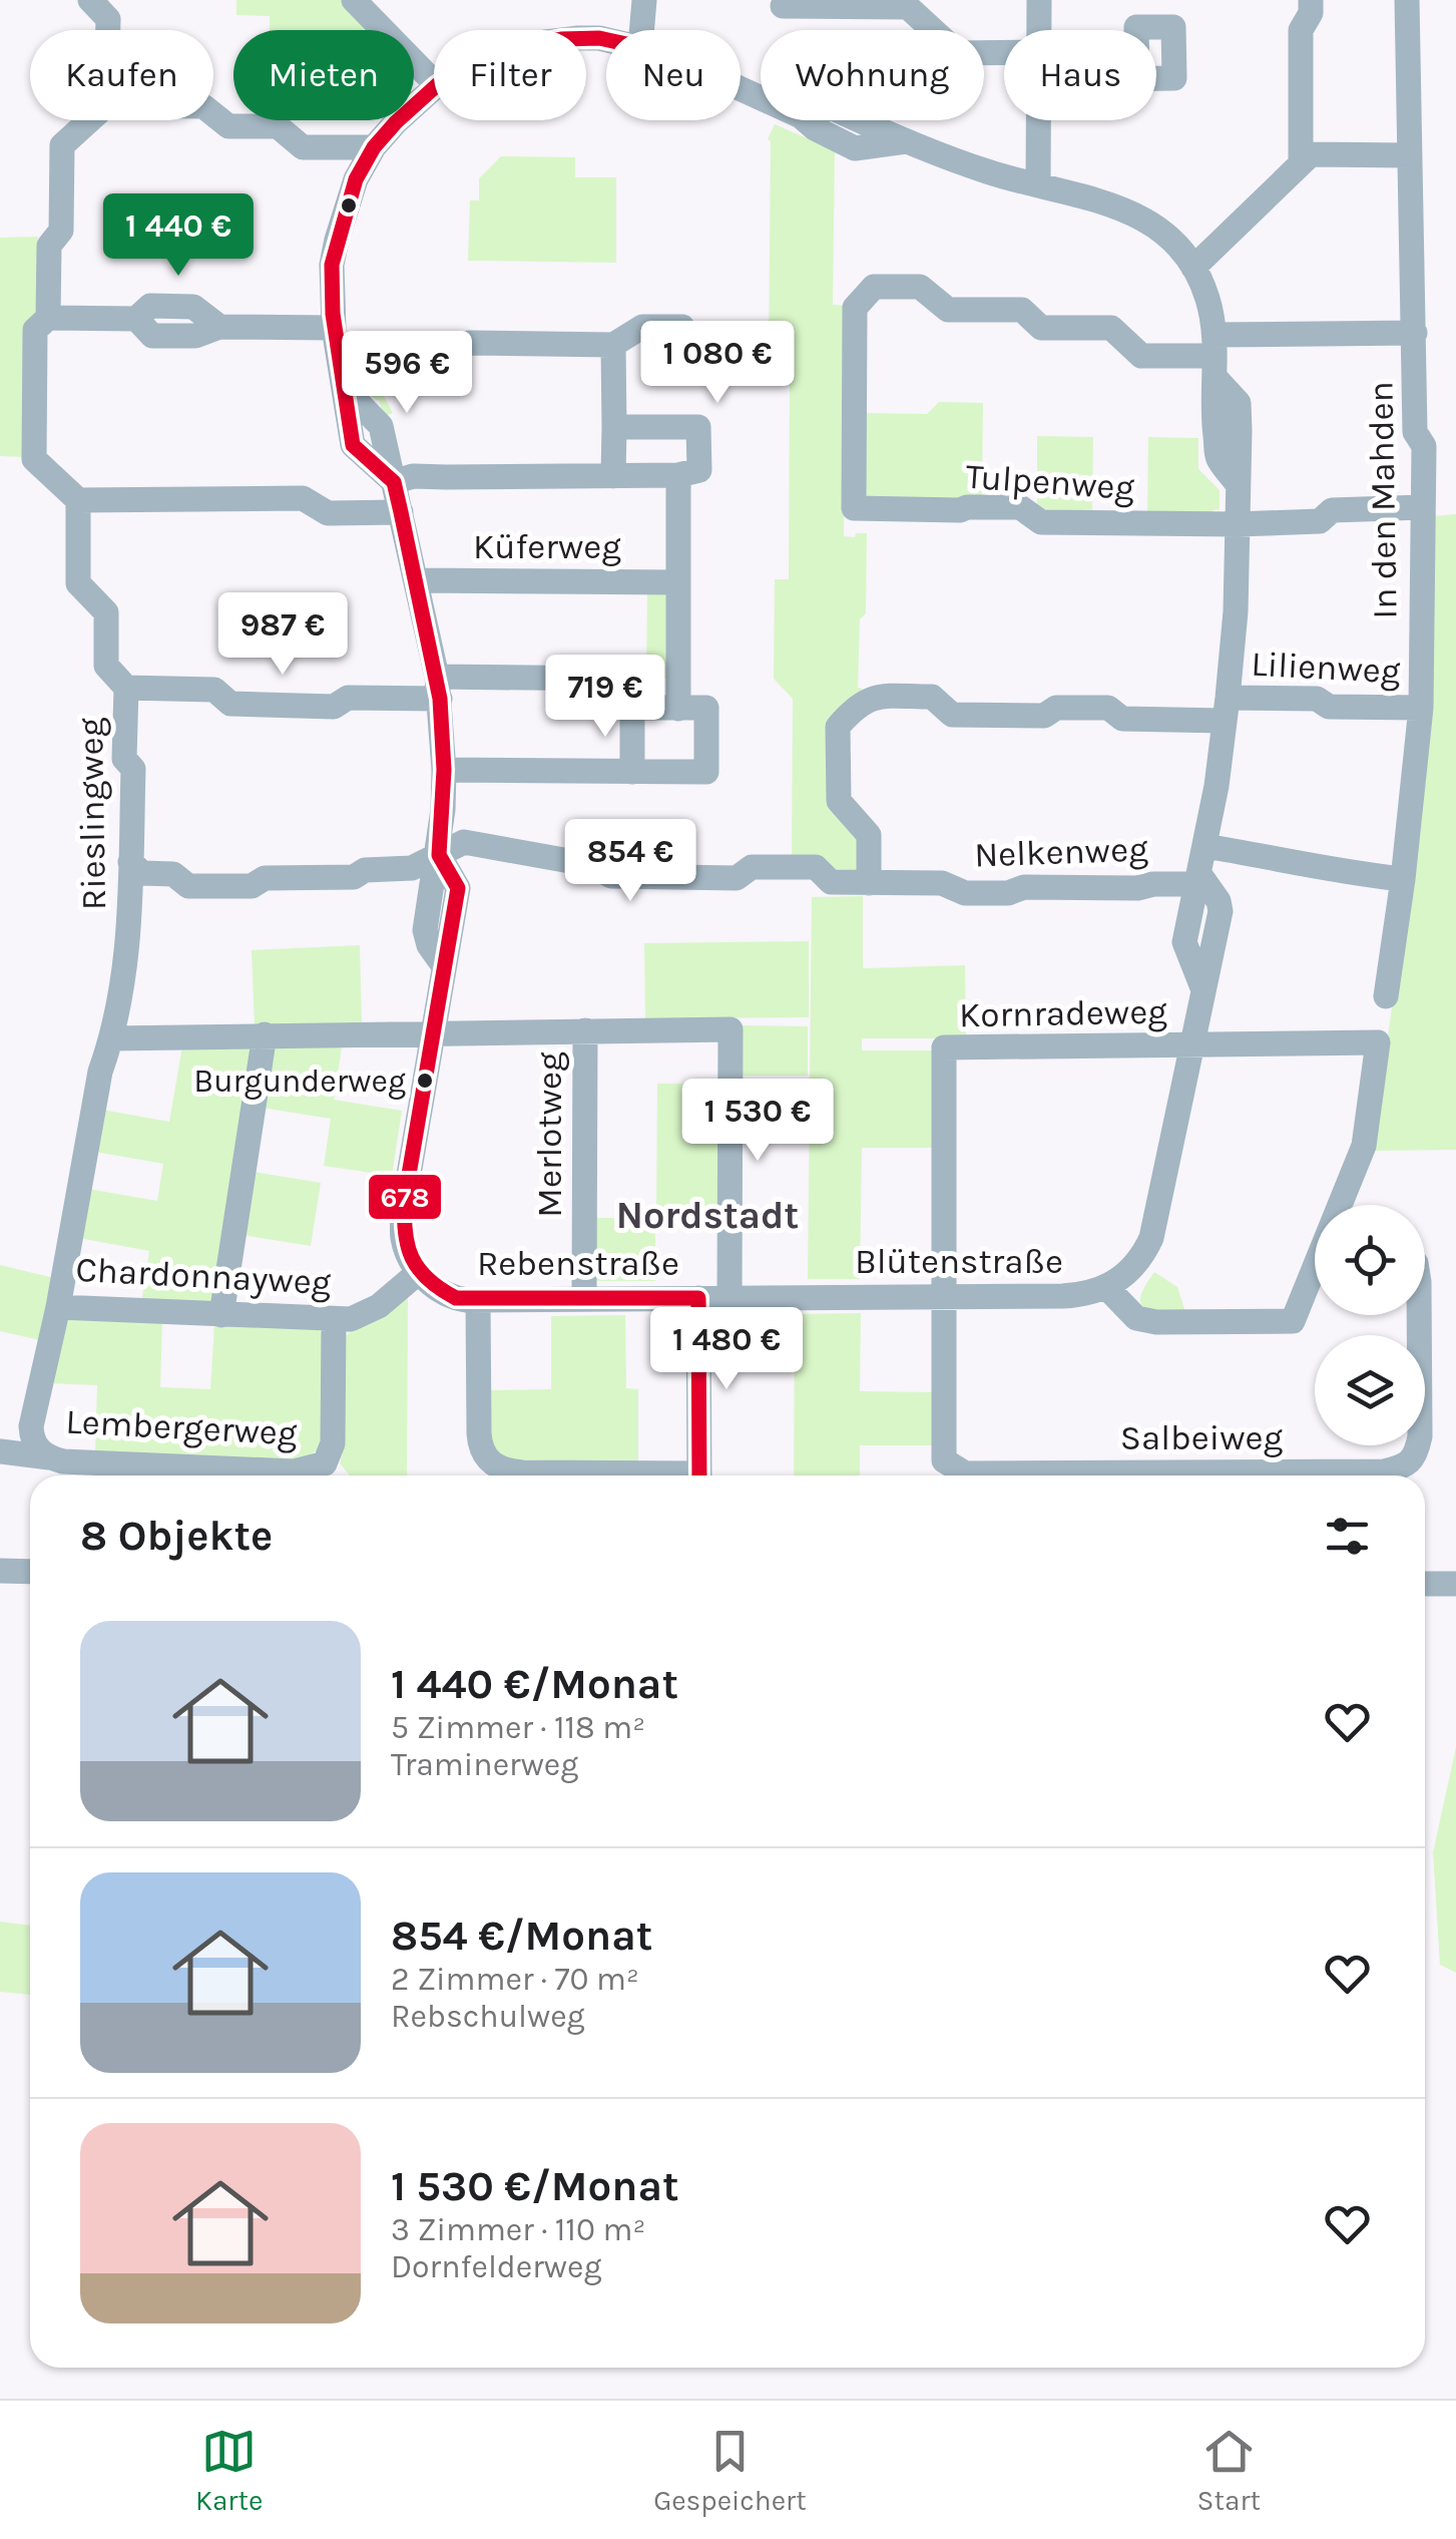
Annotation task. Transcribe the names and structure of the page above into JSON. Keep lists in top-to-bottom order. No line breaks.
{"streets":{"street":["Tulpenweg","In den Mahden","Küferweg","Lilienweg","Rieslingweg","Nelkenweg","Kornradeweg","Merlotweg","Blütenstraße","Rebenstraße","Chardonnayweg","Lembergerweg","Salbeiweg"]},"crossings":[["Tulpenweg","Blütenstraße"],["In den Mahden","Lilienweg"],["Lilienweg","Blütenstraße"],["Rieslingweg","Nelkenweg"],["Rieslingweg","Chardonnayweg"],["Nelkenweg","Blütenstraße"],["Kornradeweg","Blütenstraße"],["Kornradeweg","Salbeiweg"],["Merlotweg","Rebenstraße"],["Blütenstraße","Rebenstraße"],["Blütenstraße","Salbeiweg"],["Rebenstraße","Chardonnayweg"],["Chardonnayweg","Lembergerweg"]],"districts":["Nordstadt"],"places":["Burgunderweg"],"lines":["transit line 678"],"page":{"chip":["Kaufen","Mieten","Filter","Neu","Wohnung","Haus"],"price":["1 440 €","1 080 €","596 €","987 €","719 €","854 €","1 530 €","1 480 €"],"heading":"8 Objekte","list":[{"name":"1 440 €/Monat","note":"5 Zimmer · 118 m² · Traminerweg"},{"name":"854 €/Monat","note":"2 Zimmer · 70 m² · Rebschulweg"},{"name":"1 530 €/Monat","note":"3 Zimmer · 110 m² · Dornfelderweg"}],"tabs":["Karte","Gespeichert","Start"]}}
